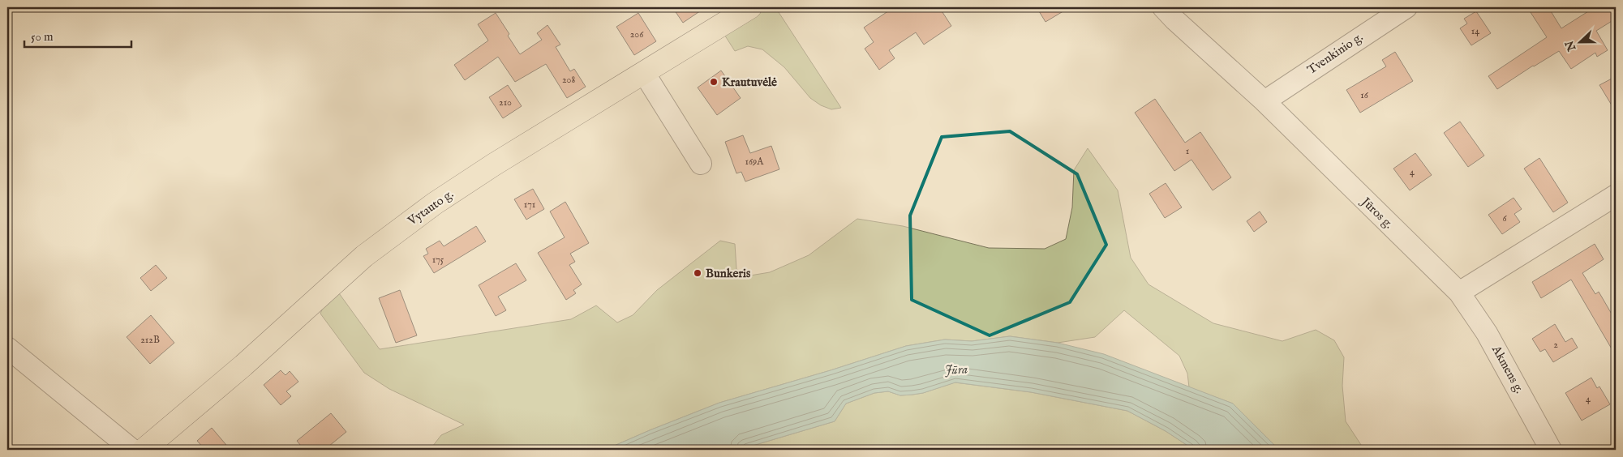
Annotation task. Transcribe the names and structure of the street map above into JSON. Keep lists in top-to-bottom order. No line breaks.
{"streets":{"main road":["Vytauto g."],"street":["Tvenkinio g.","Jūros g.","Akmens g."]},"crossings":[["Tvenkinio g.","Jūros g."],["Jūros g.","Akmens g."]],"water":["Jūra"],"places":["Krautuvėlė","Bunkeris"],"house_numbers":["14","206","208","16","210","1","169A","4","171","6","175","212B","2","4"],"scale_bar":"50 m","north":"left"}
